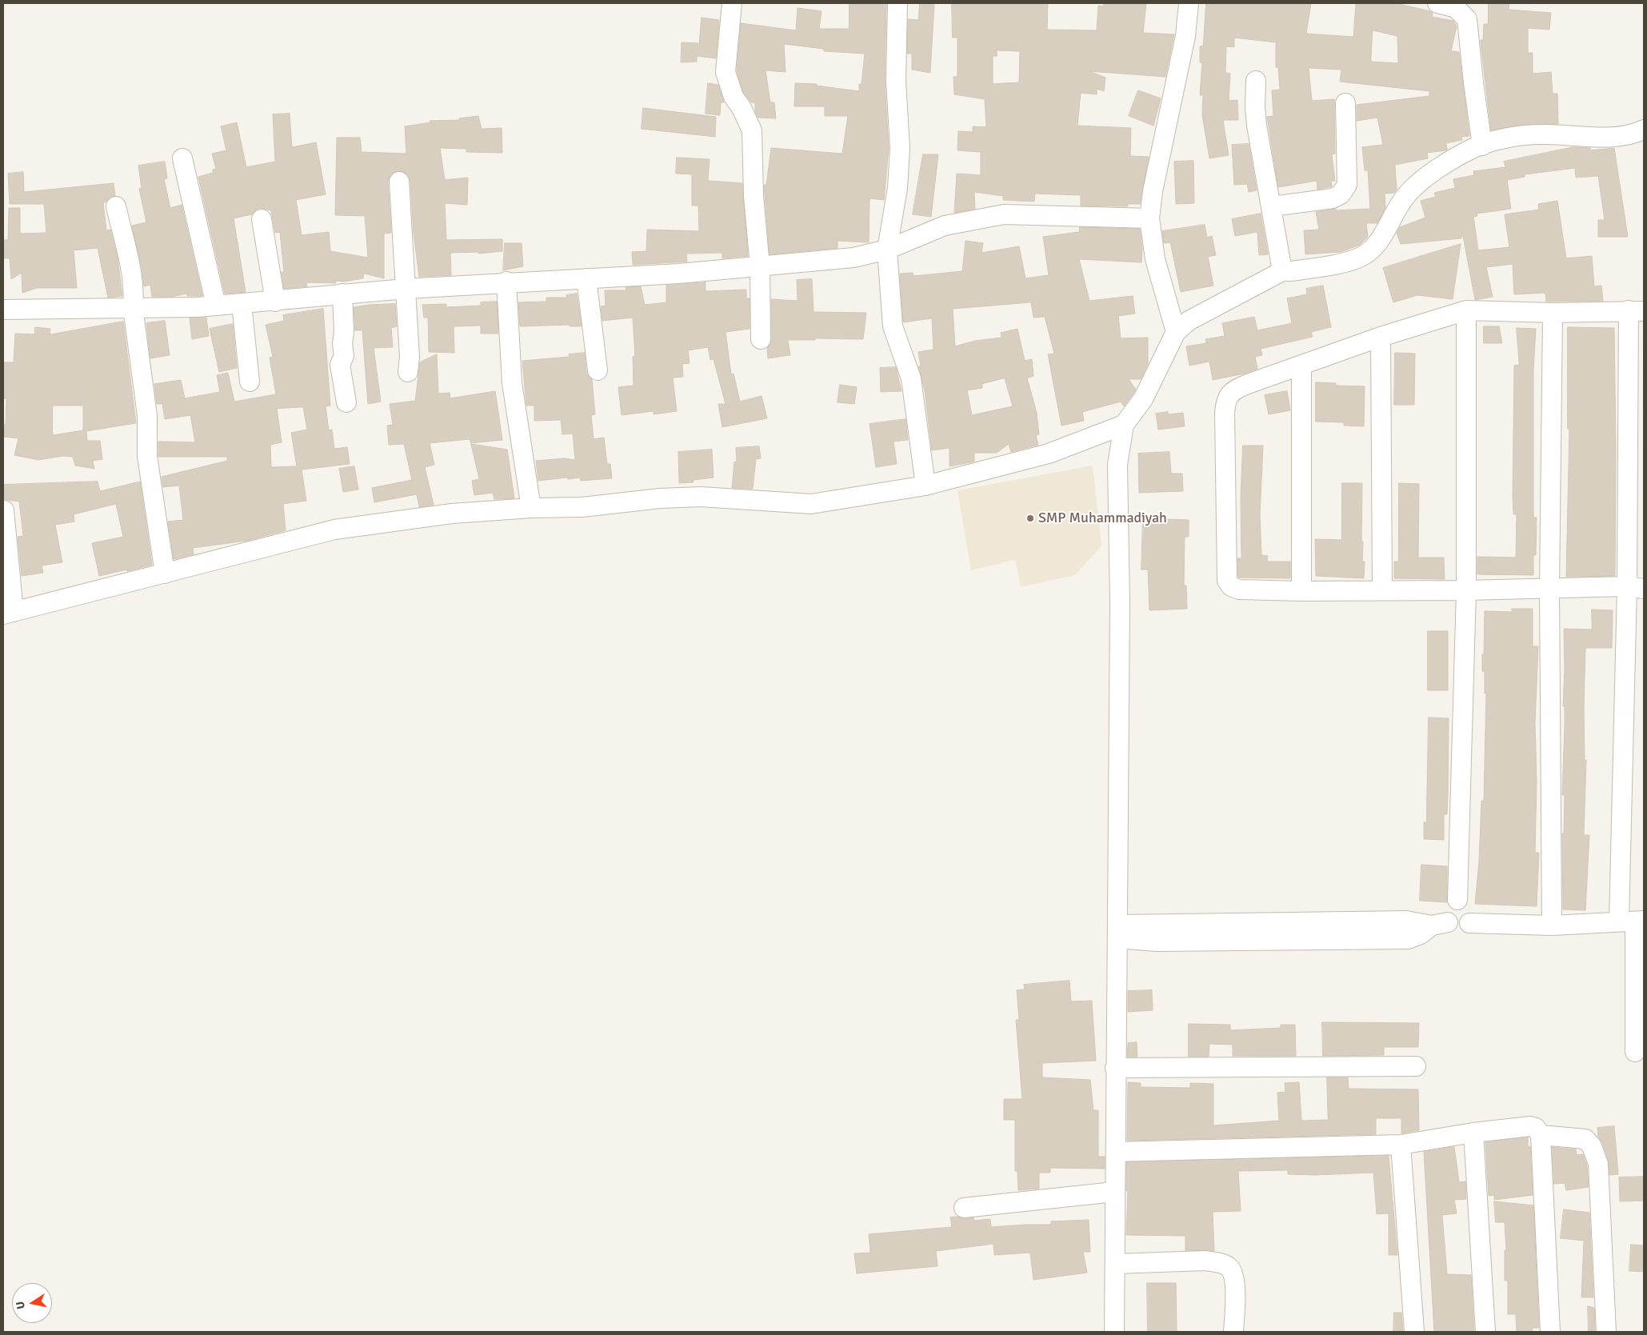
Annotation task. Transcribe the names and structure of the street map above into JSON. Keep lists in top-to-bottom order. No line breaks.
{"places":["SMP Muhammadiyah"],"north":"left"}
